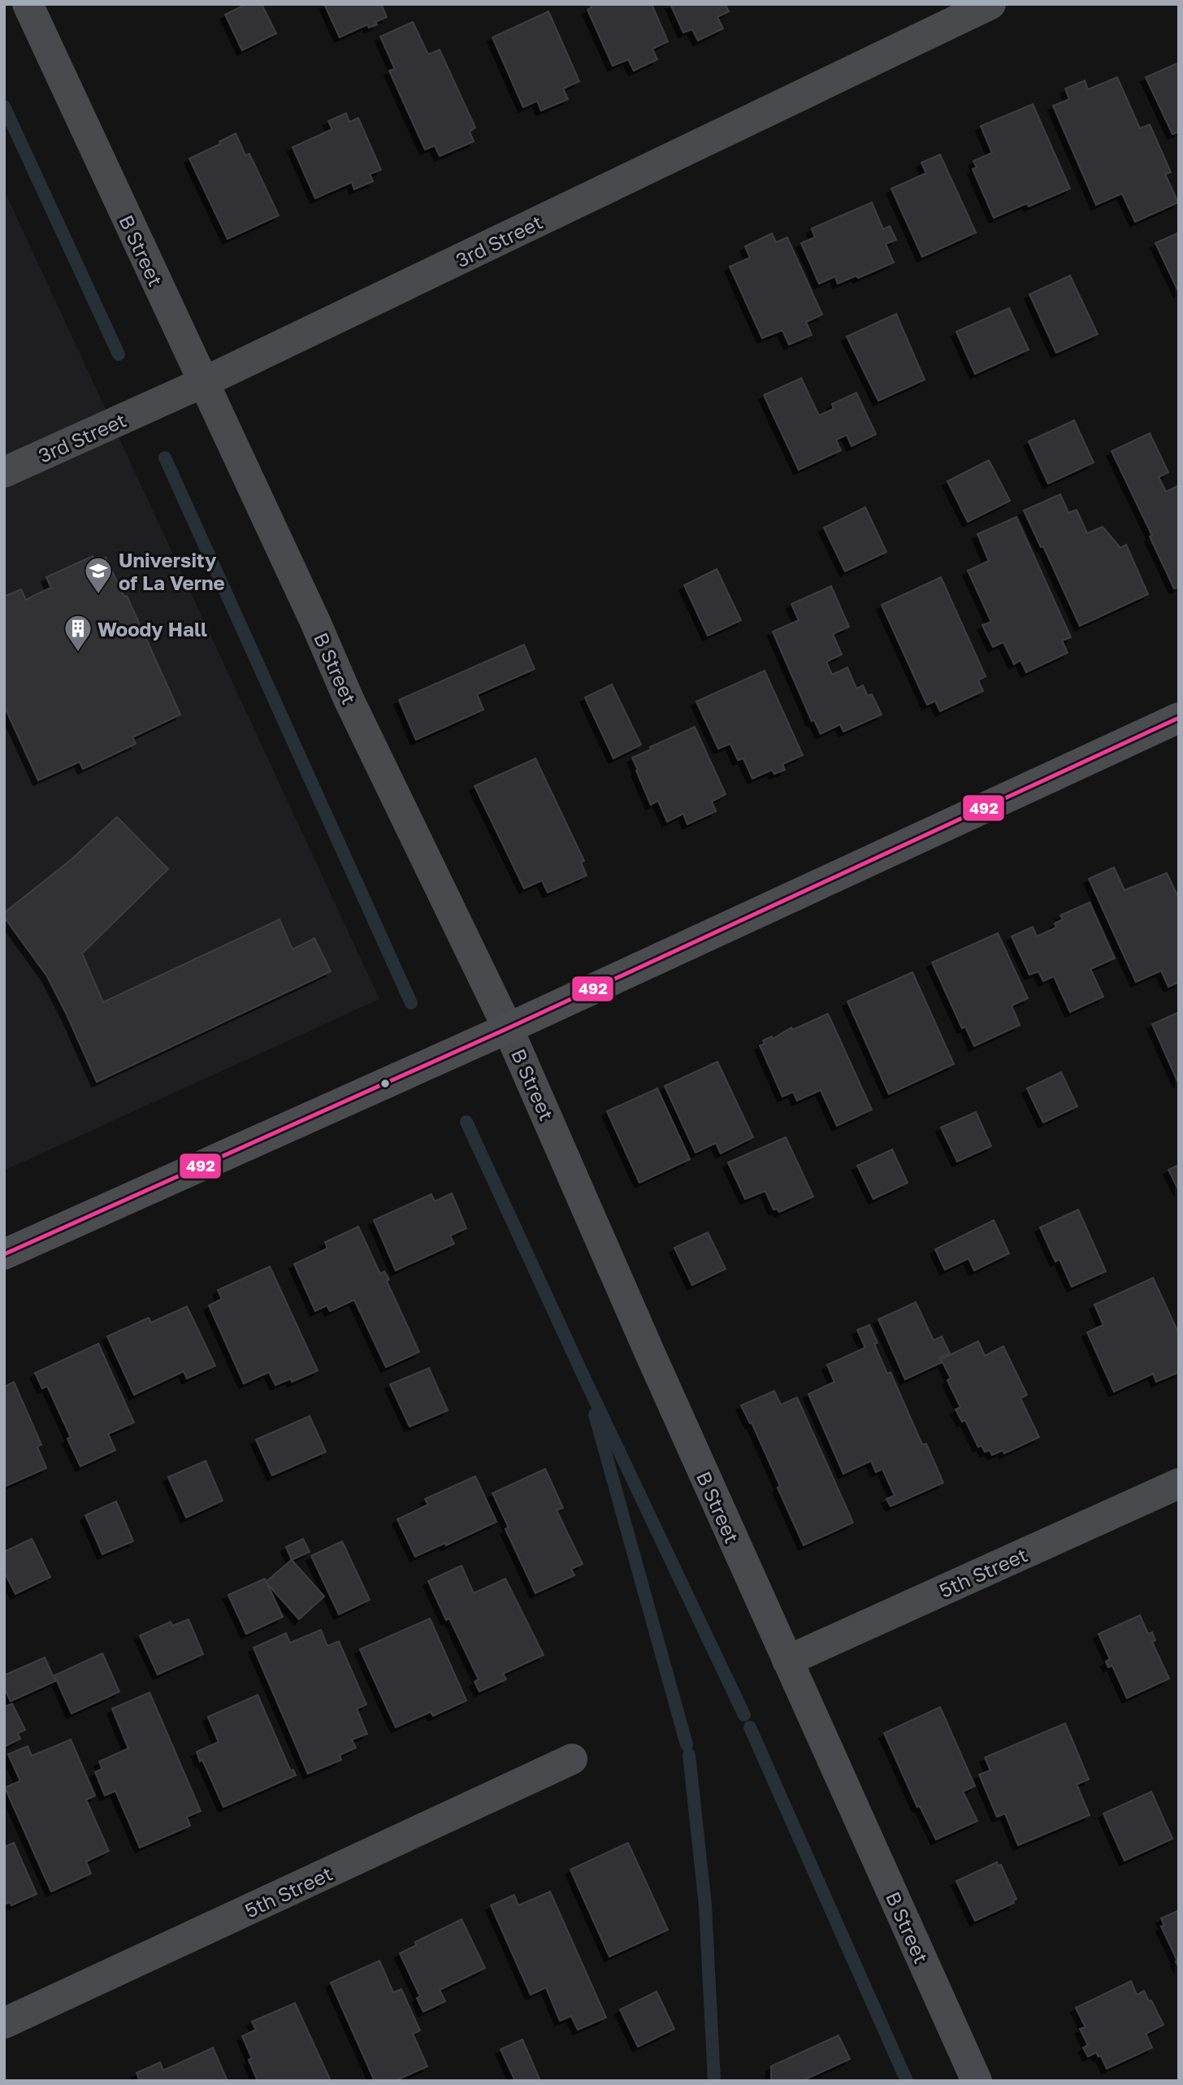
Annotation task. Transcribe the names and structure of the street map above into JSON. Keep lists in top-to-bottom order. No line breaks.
{"streets":{"street":["3rd Street","B Street","5th Street"]},"crossings":[["3rd Street","B Street"],["B Street","5th Street"]],"places":{"school or university":["University of La Verne"],"building":["Woody Hall"]},"lines":["transit line 492"]}
